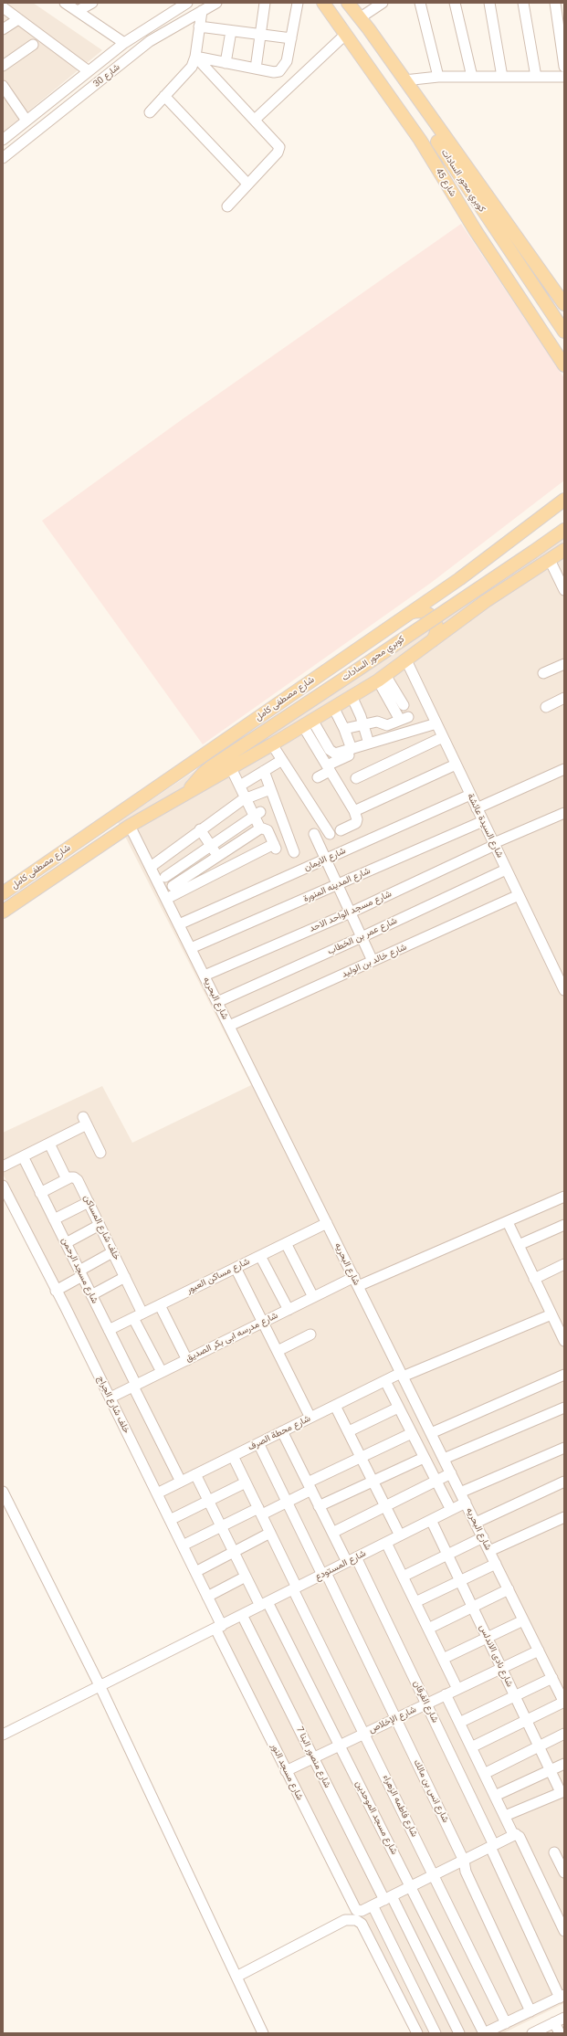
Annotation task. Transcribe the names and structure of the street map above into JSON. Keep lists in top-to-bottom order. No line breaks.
{"streets":{"main road":["كوبري محور السادات","شارع 45","شارع مصطفى كامل"],"street":["شارع 30","شارع السيدة عائشة","شارع الايمان","شارع المدينه المنورة","شارع مسجد الواحد الاحد","شارع عمر بن الخطاب","شارع خالد بن الوليد","شارع البحريه","خلف شارع المساكن","شارع مسجد الرحمن","شارع مساكن العبور","شارع مدرسه ابى بكر الصديق","خلف شارع الجراج","شارع محطة الصرف","شارع المستودع","شارع نادى الاندلس","شارع الفرقان","شارع الإخلاص","شارع منصور البنا 7","شارع مسجد النور","شارع انس بن مالك","شارع فاطمه الزهراء","شارع مسجد الموحدين"]},"crossings":[["كوبري محور السادات","شارع 45"],["كوبري محور السادات","شارع مصطفى كامل"],["شارع مصطفى كامل","شارع السيدة عائشة"],["شارع مصطفى كامل","شارع البحريه"],["شارع السيدة عائشة","شارع الايمان"],["شارع السيدة عائشة","شارع المدينه المنورة"],["شارع السيدة عائشة","شارع مسجد الواحد الاحد"],["شارع السيدة عائشة","شارع عمر بن الخطاب"],["شارع السيدة عائشة","شارع خالد بن الوليد"],["شارع الايمان","شارع البحريه"],["شارع المدينه المنورة","شارع البحريه"],["شارع مسجد الواحد الاحد","شارع البحريه"],["شارع عمر بن الخطاب","شارع البحريه"],["شارع خالد بن الوليد","شارع البحريه"],["شارع البحريه","شارع مساكن العبور"],["شارع البحريه","شارع مدرسه ابى بكر الصديق"],["شارع البحريه","شارع محطة الصرف"],["شارع البحريه","شارع المستودع"],["شارع البحريه","شارع الإخلاص"],["خلف شارع المساكن","شارع مساكن العبور"],["خلف شارع المساكن","شارع مدرسه ابى بكر الصديق"],["شارع مسجد الرحمن","شارع مساكن العبور"],["شارع مسجد الرحمن","شارع مدرسه ابى بكر الصديق"],["شارع مسجد الرحمن","شارع محطة الصرف"],["شارع مدرسه ابى بكر الصديق","خلف شارع الجراج"],["خلف شارع الجراج","شارع محطة الصرف"],["خلف شارع الجراج","شارع المستودع"],["خلف شارع الجراج","شارع مسجد النور"],["شارع محطة الصرف","شارع انس بن مالك"],["شارع محطة الصرف","شارع فاطمه الزهراء"],["شارع محطة الصرف","شارع مسجد الموحدين"],["شارع المستودع","شارع نادى الاندلس"],["شارع المستودع","شارع الفرقان"],["شارع المستودع","شارع منصور البنا 7"],["شارع المستودع","شارع مسجد النور"],["شارع المستودع","شارع انس بن مالك"],["شارع المستودع","شارع فاطمه الزهراء"],["شارع المستودع","شارع مسجد الموحدين"],["شارع نادى الاندلس","شارع الإخلاص"],["شارع الفرقان","شارع الإخلاص"],["شارع الإخلاص","شارع منصور البنا 7"],["شارع الإخلاص","شارع مسجد النور"],["شارع الإخلاص","شارع انس بن مالك"],["شارع الإخلاص","شارع فاطمه الزهراء"],["شارع الإخلاص","شارع مسجد الموحدين"]]}
